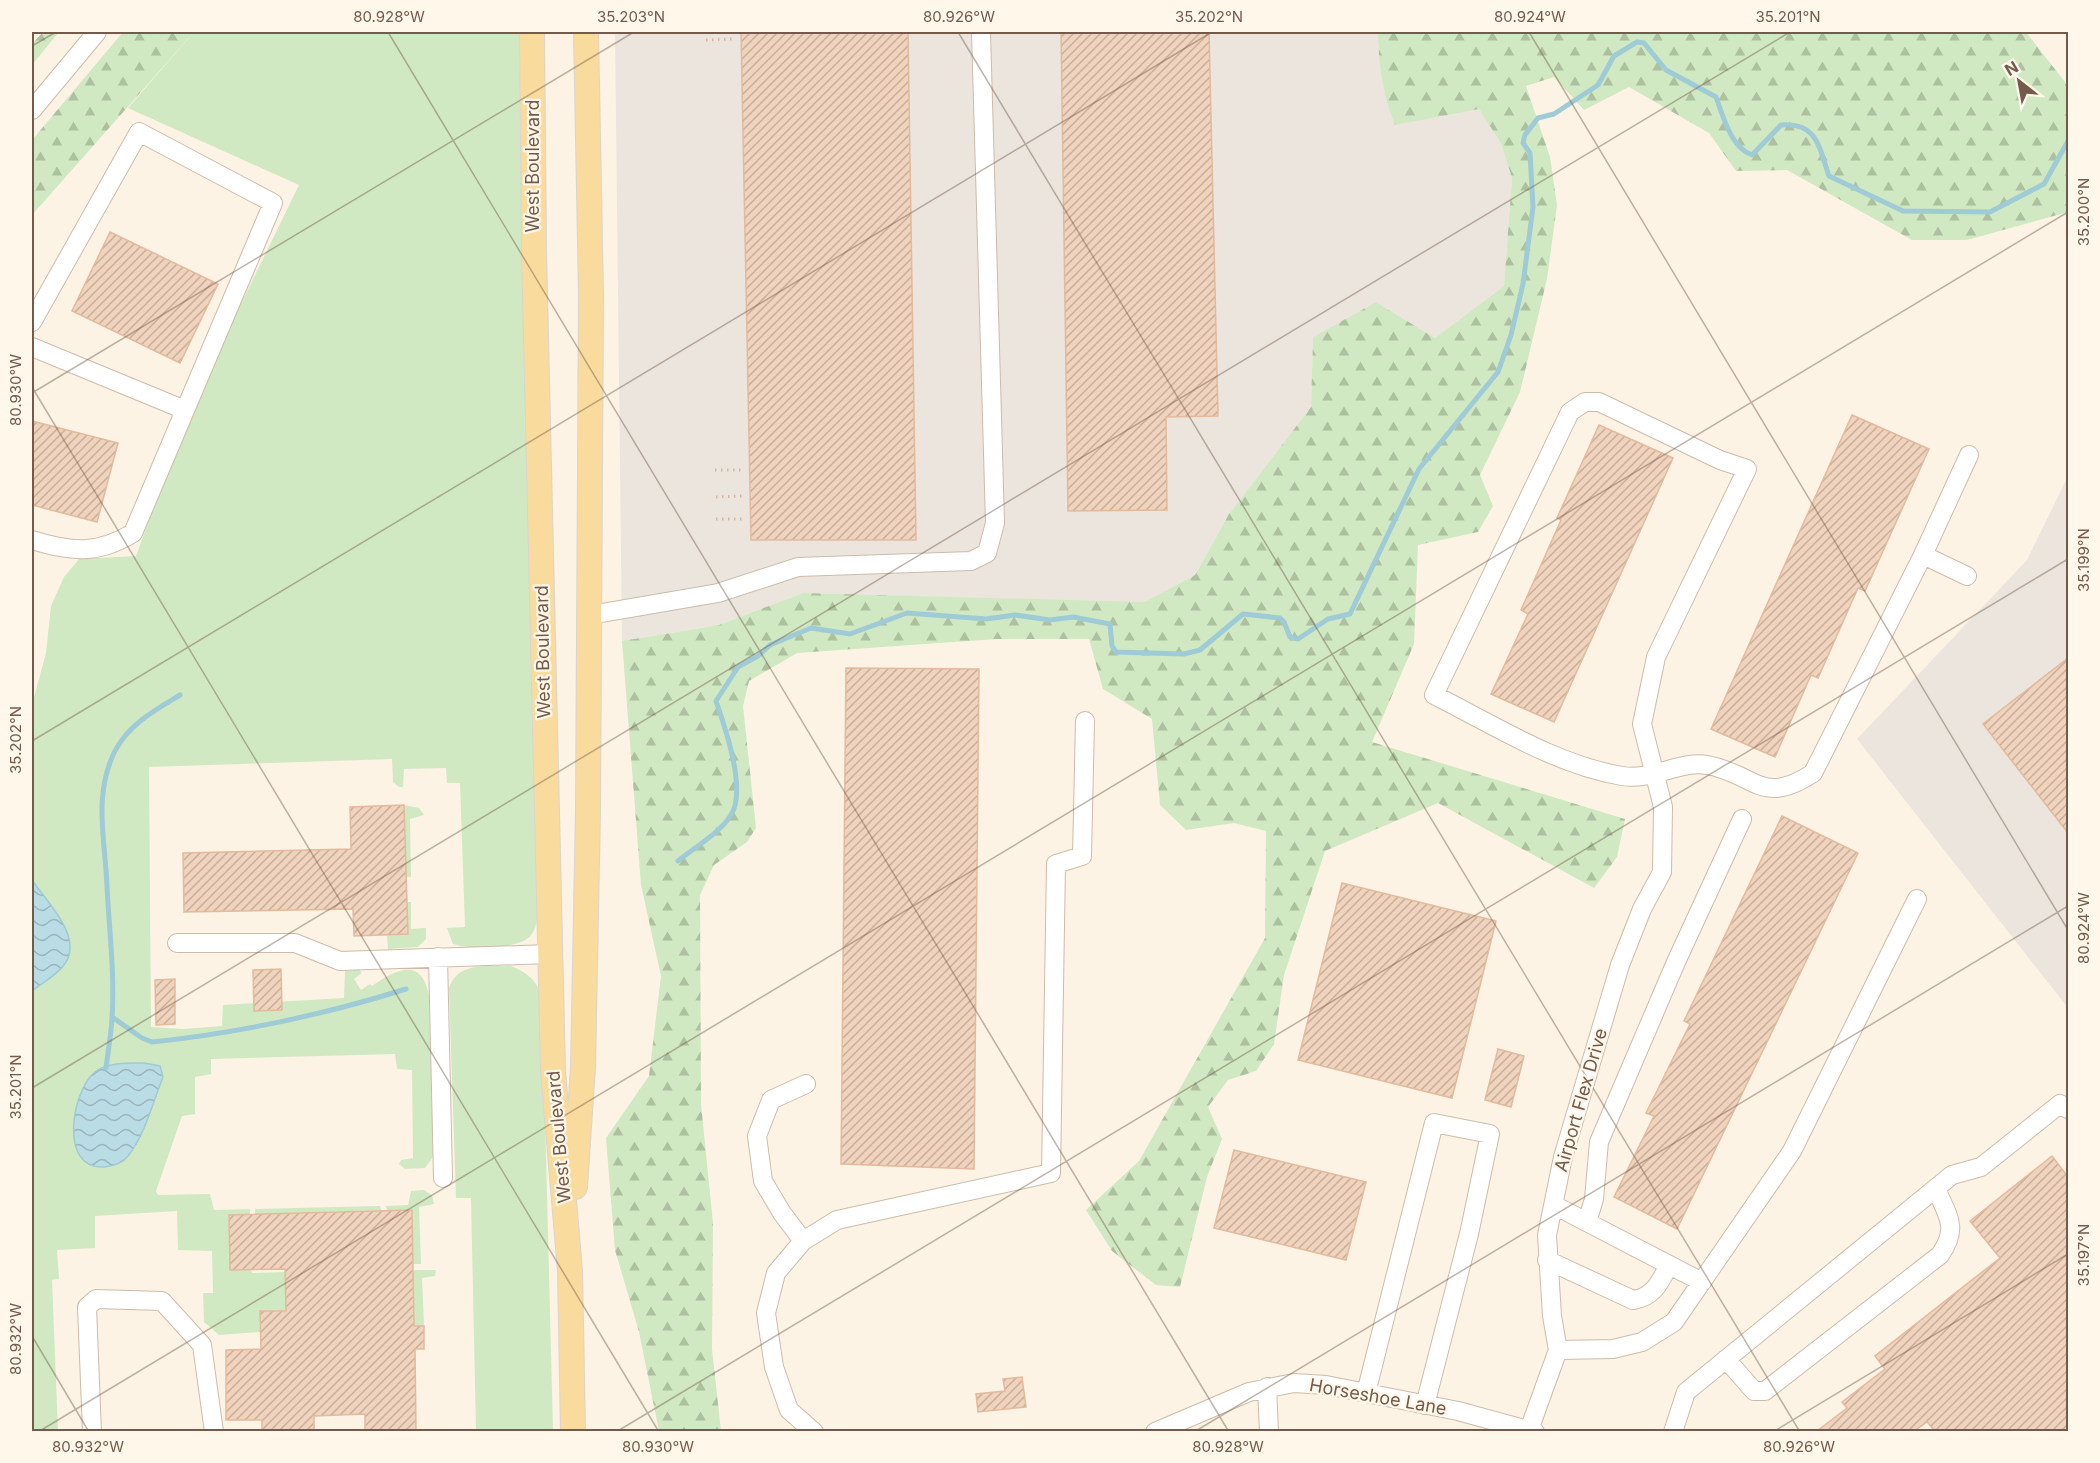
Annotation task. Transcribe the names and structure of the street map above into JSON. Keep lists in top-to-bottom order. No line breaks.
{"streets":{"main road":["West Boulevard"],"street":["Airport Flex Drive","Horseshoe Lane"]},"crossings":[["Airport Flex Drive","Horseshoe Lane"]],"north":"top left","coordinates":["80.928°W","35.203°N","80.926°W","35.202°N","80.924°W","35.201°N","35.200°N","80.930°W","35.199°N","35.197°N","80.932°W"]}
